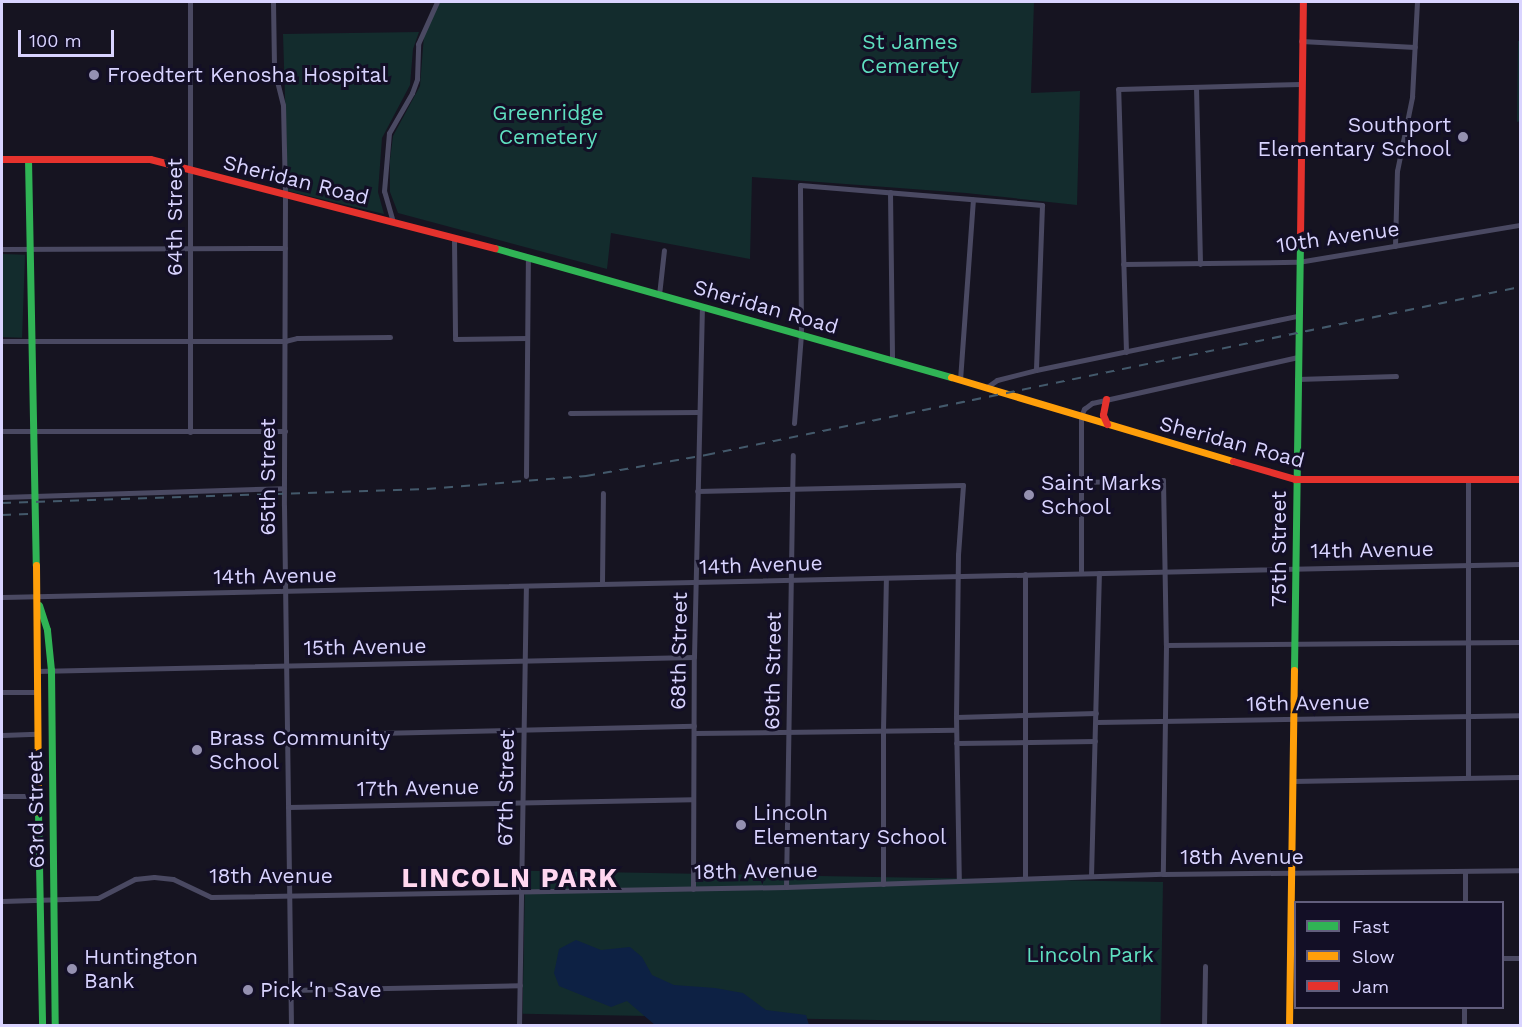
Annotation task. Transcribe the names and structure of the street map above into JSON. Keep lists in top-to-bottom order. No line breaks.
{"streets":{"main road":["Sheridan Road","75th Street","63rd Street"],"street":["64th Street","10th Avenue","65th Street","14th Avenue","15th Avenue","68th Street","69th Street","16th Avenue","17th Avenue","67th Street","18th Avenue"]},"crossings":[["Sheridan Road","64th Street"],["Sheridan Road","65th Street"],["Sheridan Road","75th Street"],["Sheridan Road","68th Street"],["Sheridan Road","63rd Street"],["10th Avenue","75th Street"],["65th Street","14th Avenue"],["65th Street","15th Avenue"],["65th Street","17th Avenue"],["65th Street","18th Avenue"],["75th Street","14th Avenue"],["75th Street","16th Avenue"],["75th Street","18th Avenue"],["14th Avenue","68th Street"],["14th Avenue","69th Street"],["14th Avenue","67th Street"],["14th Avenue","63rd Street"],["15th Avenue","68th Street"],["15th Avenue","67th Street"],["15th Avenue","63rd Street"],["68th Street","17th Avenue"],["68th Street","18th Avenue"],["69th Street","18th Avenue"],["17th Avenue","67th Street"],["67th Street","18th Avenue"],["63rd Street","18th Avenue"]],"districts":["LINCOLN PARK"],"parks":["St James Cemerety","Greenridge Cemetery","Lincoln Park"],"places":["Froedtert Kenosha Hospital","Southport Elementary School","Saint Marks School","Brass Community School","Lincoln Elementary School","Huntington Bank","Pick 'n Save"],"legend":["Fast","Slow","Jam"],"scale_bar":"100 m"}
